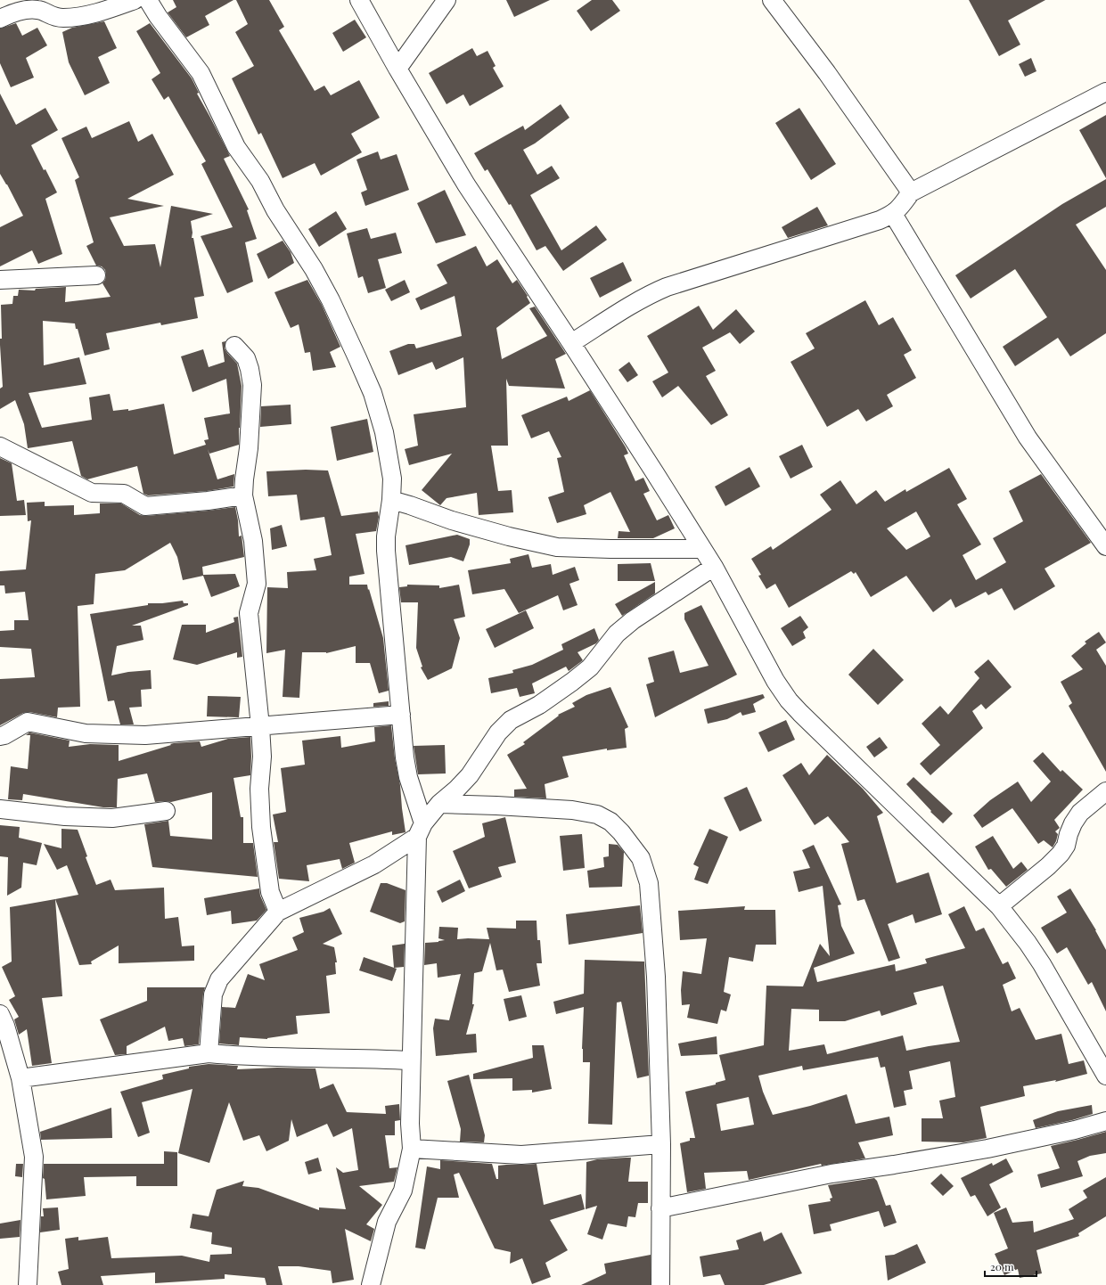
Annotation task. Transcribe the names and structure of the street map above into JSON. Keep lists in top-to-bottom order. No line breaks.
{"scale_bar":"20 m"}
